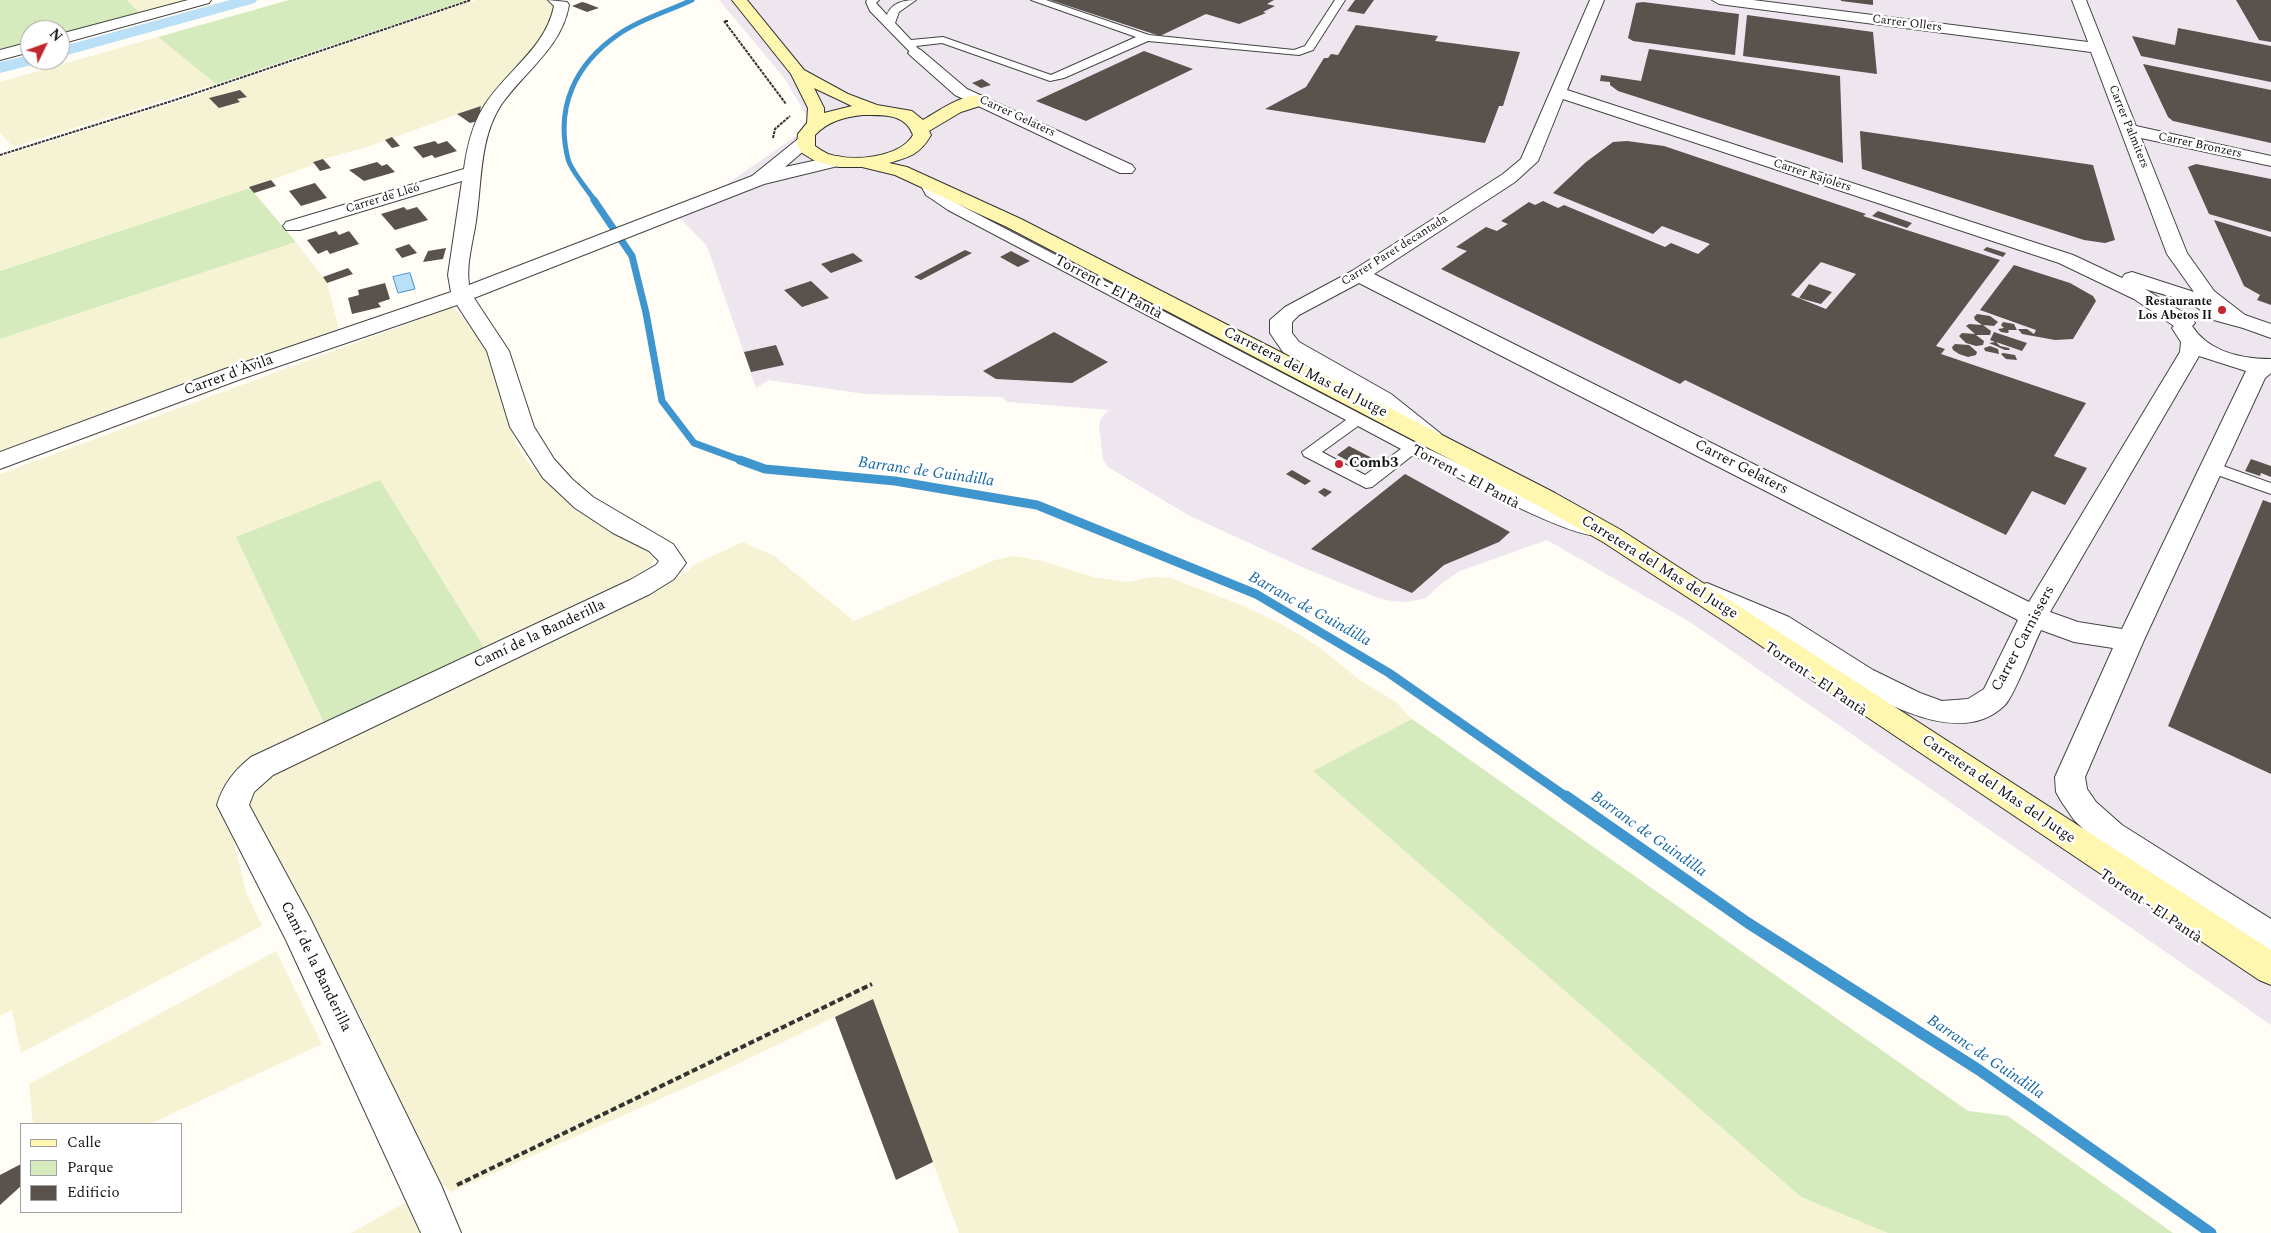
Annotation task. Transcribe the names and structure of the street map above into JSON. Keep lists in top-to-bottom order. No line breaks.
{"streets":{"street":["Carrer Ollers","Carrer Gelaters","Carrer Palmiters","Carrer Bronzers","Carrer Rajolers","Carrer de Lleó","Carrer Paret decantada","Carretera del Mas del Jutge","Carrer d'Àvila","Camí de la Banderilla","Carrer Carnissers"]},"crossings":[["Carrer Ollers","Carrer Palmiters"],["Carrer Gelaters","Carrer Paret decantada"],["Carrer Gelaters","Carrer Carnissers"],["Carrer Palmiters","Carrer Bronzers"],["Carrer Palmiters","Carrer Rajolers"],["Carrer Rajolers","Carrer Paret decantada"],["Carrer Rajolers","Carrer Carnissers"],["Carrer de Lleó","Camí de la Banderilla"],["Carrer Paret decantada","Carretera del Mas del Jutge"],["Carretera del Mas del Jutge","Carrer Carnissers"],["Carrer d'Àvila","Camí de la Banderilla"]],"water":["Barranc de Guindilla"],"places":["Restaurante Los Abetos II","Comb3"],"legend":["Calle","Parque","Edificio"],"north":"top right"}
